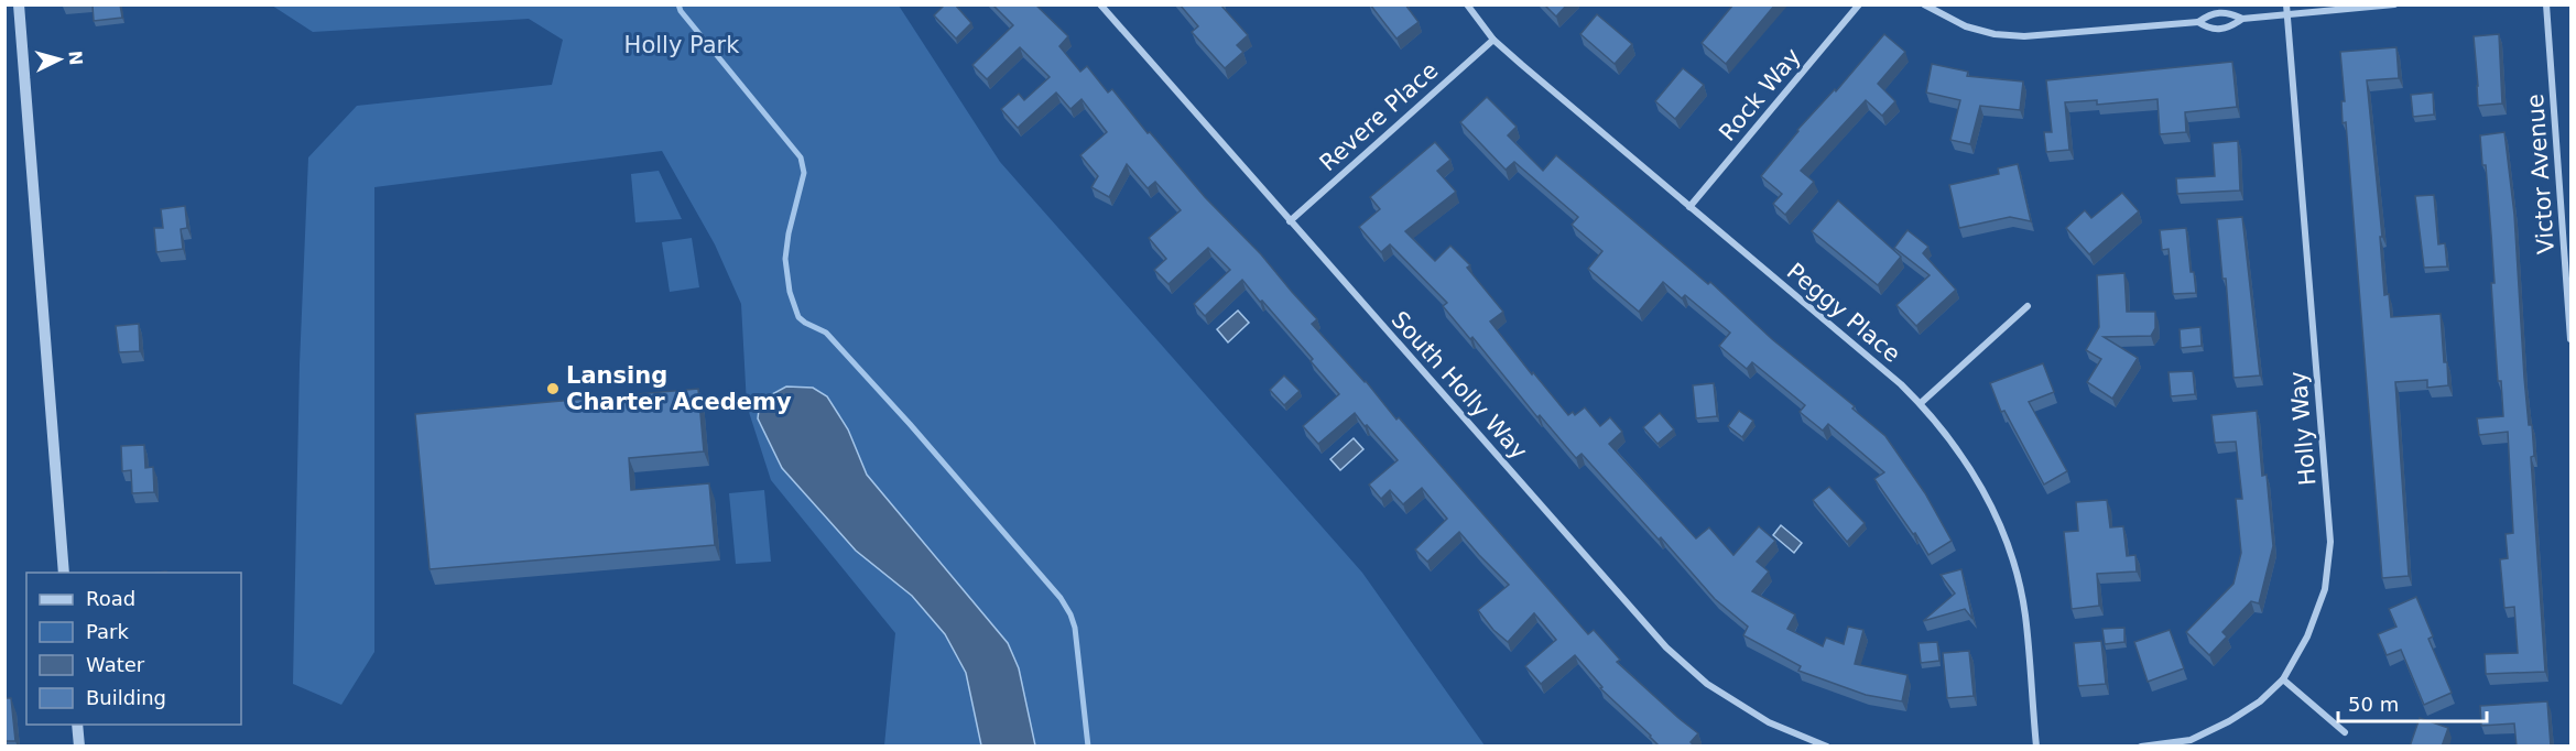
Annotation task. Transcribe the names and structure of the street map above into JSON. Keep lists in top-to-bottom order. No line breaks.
{"streets":{"street":["Rock Way","Revere Place","Victor Avenue","Peggy Place","South Holly Way","Holly Way"]},"crossings":[["Rock Way","Peggy Place"],["Revere Place","Peggy Place"],["Revere Place","South Holly Way"]],"parks":["Holly Park"],"places":["Lansing Charter Acedemy"],"legend":["Road","Park","Water","Building"],"scale_bar":"50 m","north":"right"}
